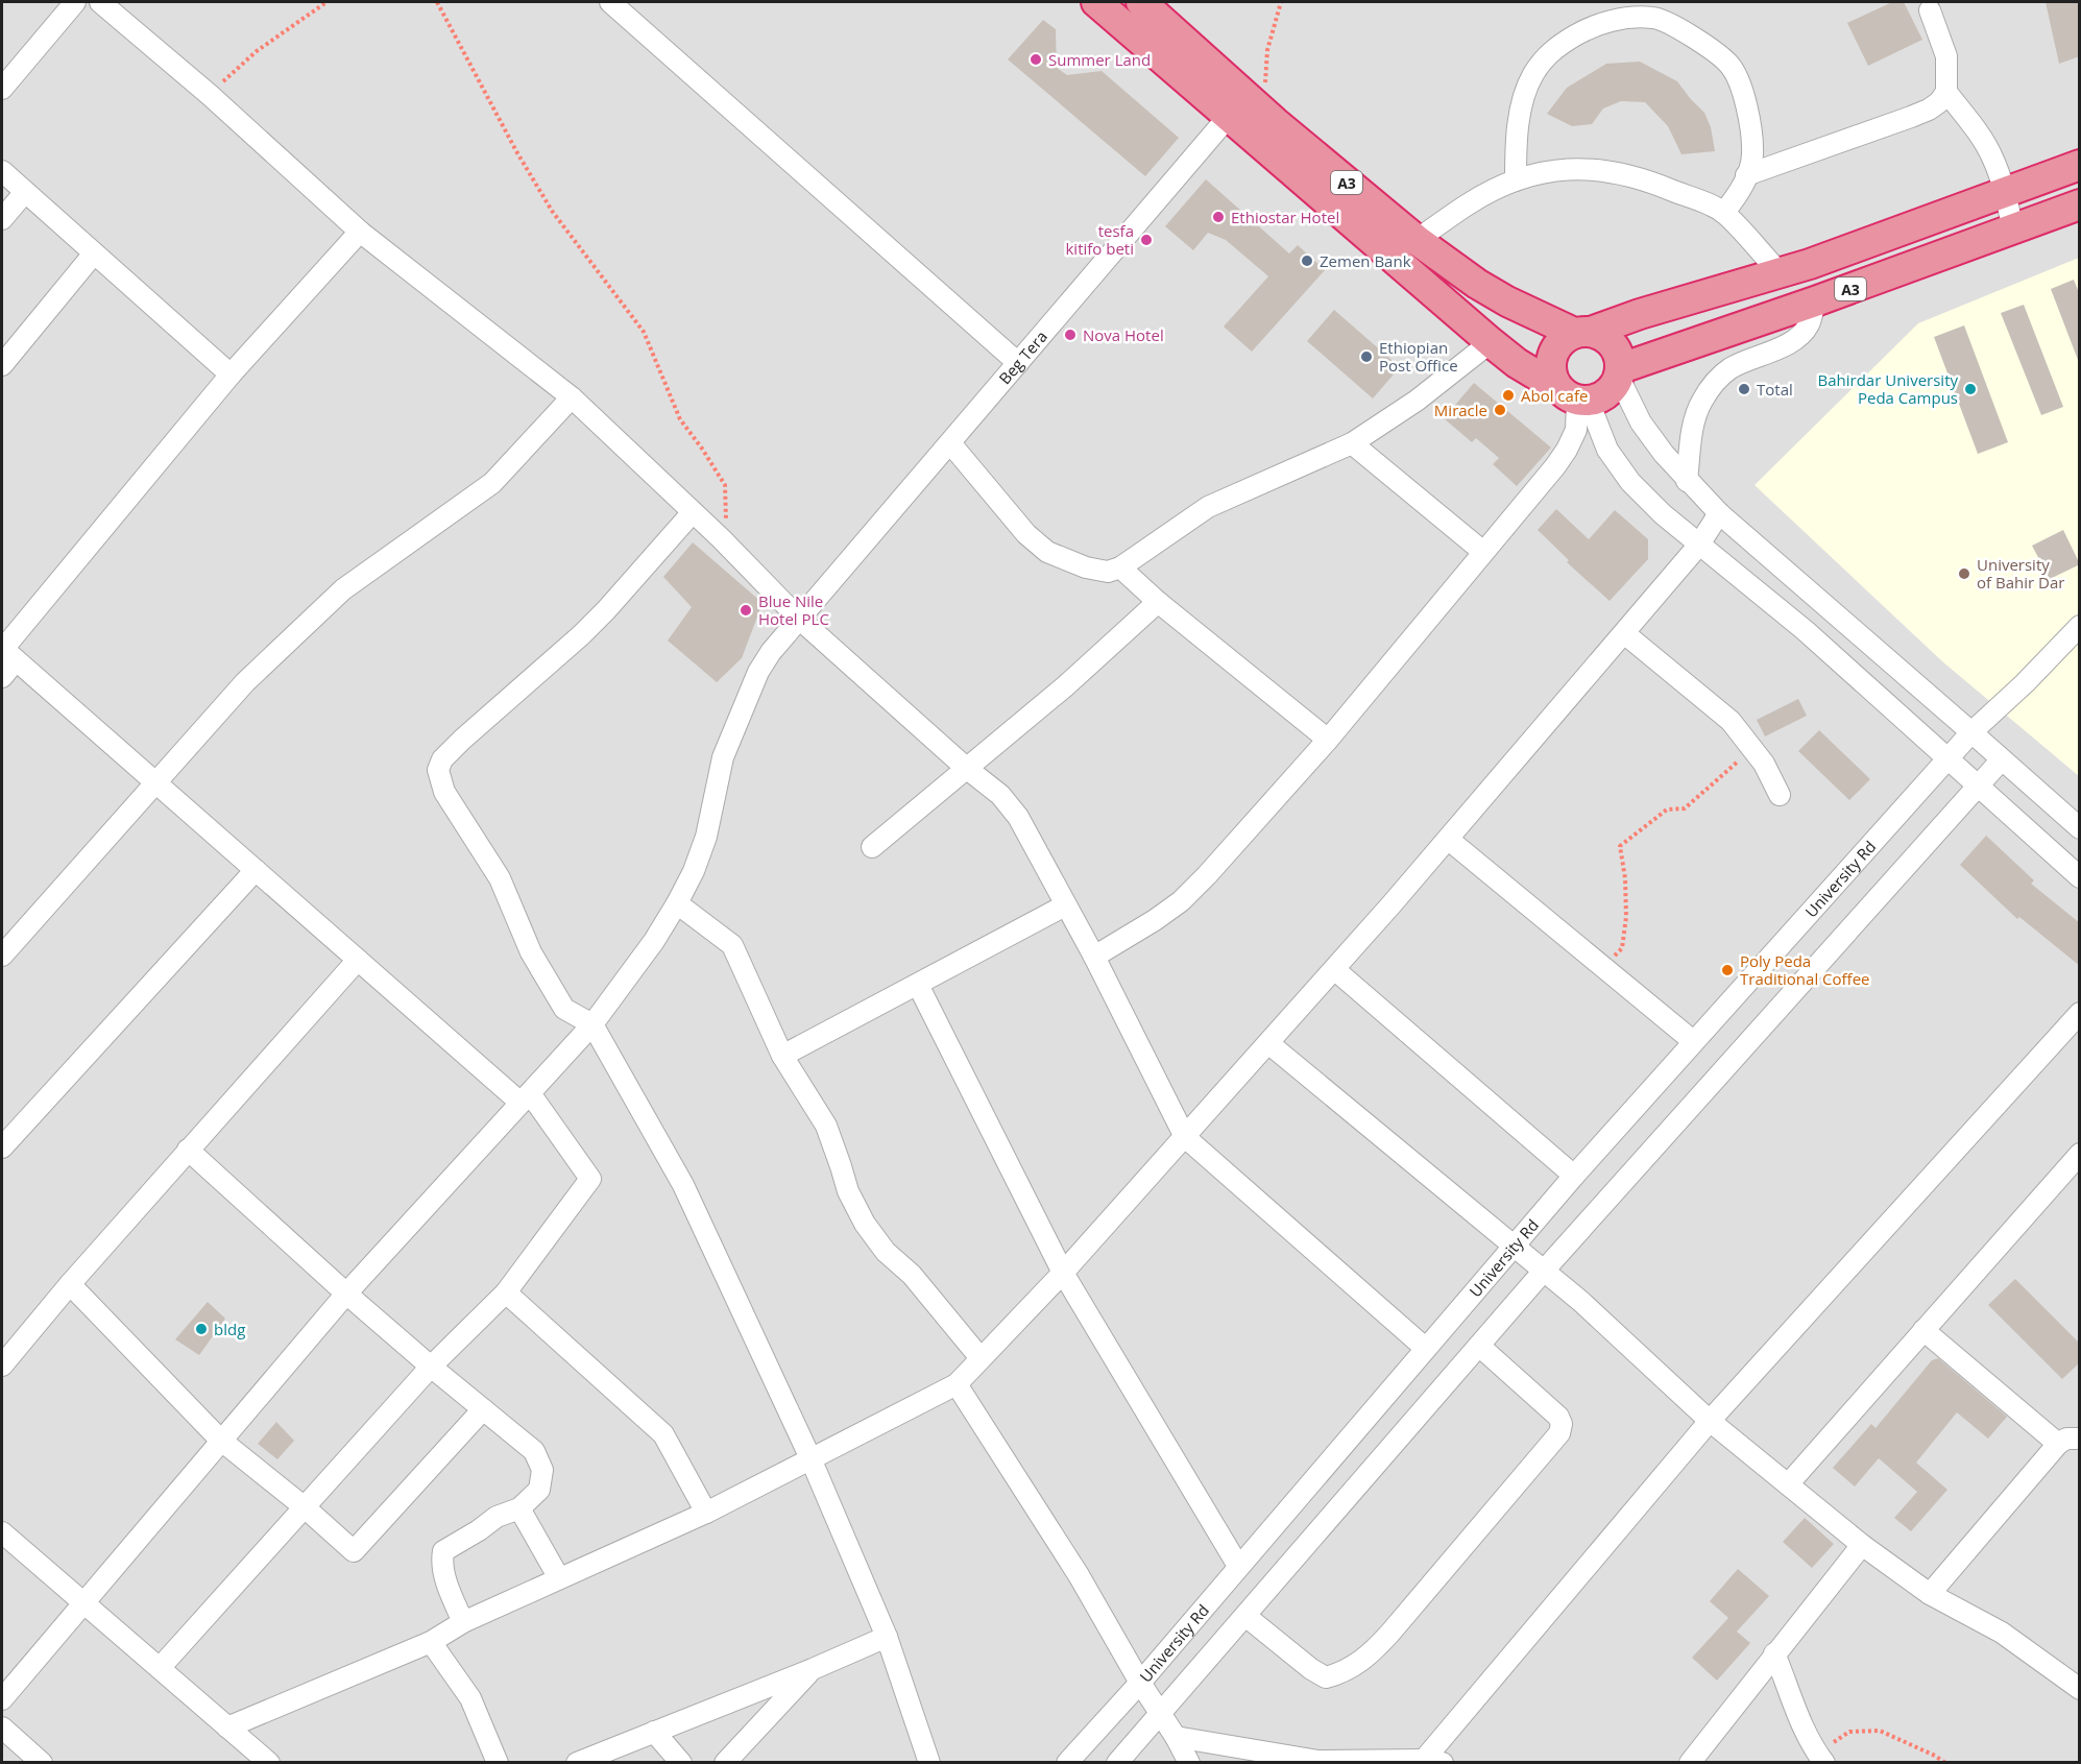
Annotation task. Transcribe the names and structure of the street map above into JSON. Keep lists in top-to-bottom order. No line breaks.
{"streets":{"highway":["A3"],"street":["Beg Tera","University Rd"]},"crossings":[["A3","Beg Tera"]],"places":["Summer Land","Ethiostar Hotel","tesfa kitifo beti","Zemen Bank","Nova Hotel","Ethiopian Post Office","Total","Bahirdar University Peda Campus","Abol cafe","Miracle","University of Bahir Dar","Blue Nile Hotel PLC","Poly Peda Traditional Coffee","bldg"]}
